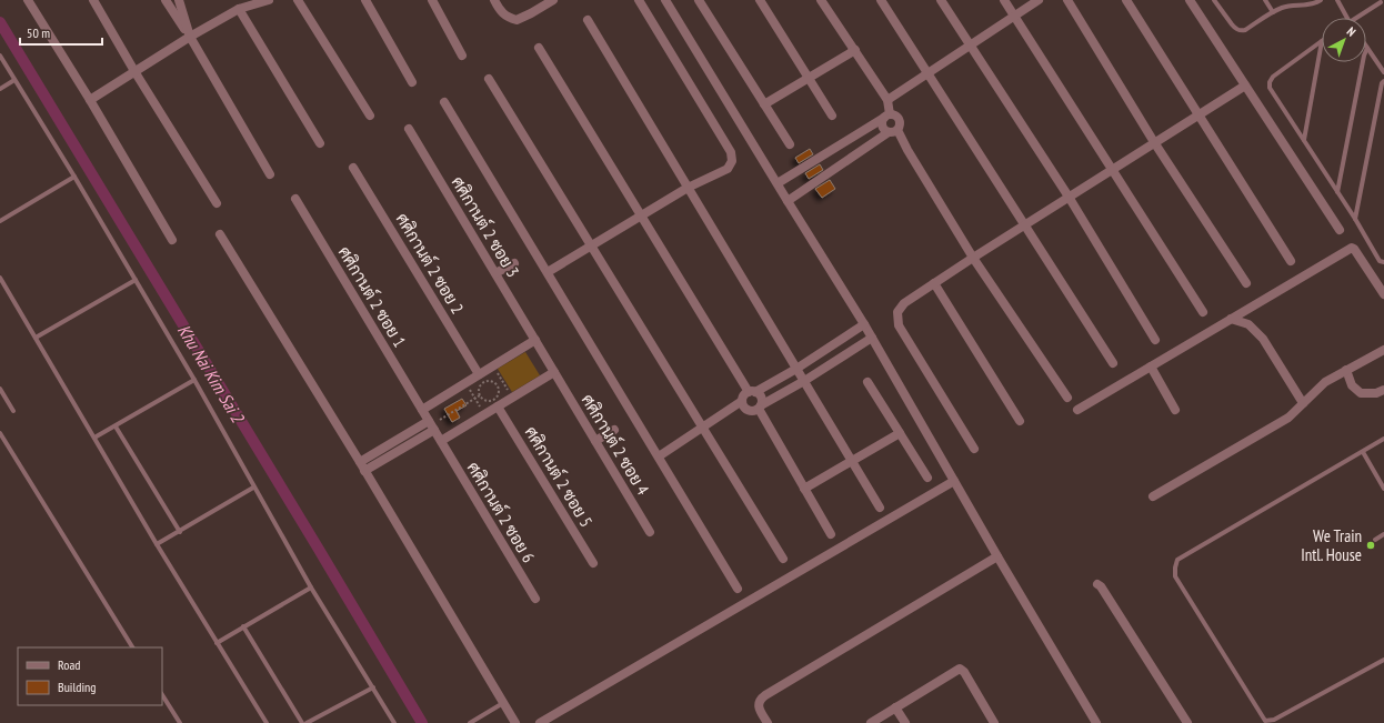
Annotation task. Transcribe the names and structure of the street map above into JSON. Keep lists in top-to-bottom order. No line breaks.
{"streets":{"street":["ศศิกานต์ 2 ซอย 3","ศศิกานต์ 2 ซอย 2","ศศิกานต์ 2 ซอย 1","ศศิกานต์ 2 ซอย 4","ศศิกานต์ 2 ซอย 5","ศศิกานต์ 2 ซอย 6"]},"crossings":[["ศศิกานต์ 2 ซอย 3","ศศิกานต์ 2 ซอย 4"],["ศศิกานต์ 2 ซอย 1","ศศิกานต์ 2 ซอย 6"]],"water":["Khu Nai Kim Sai 2"],"places":["We Train Intl. House"],"legend":["Road","Building"],"scale_bar":"50 m","north":"top right"}
